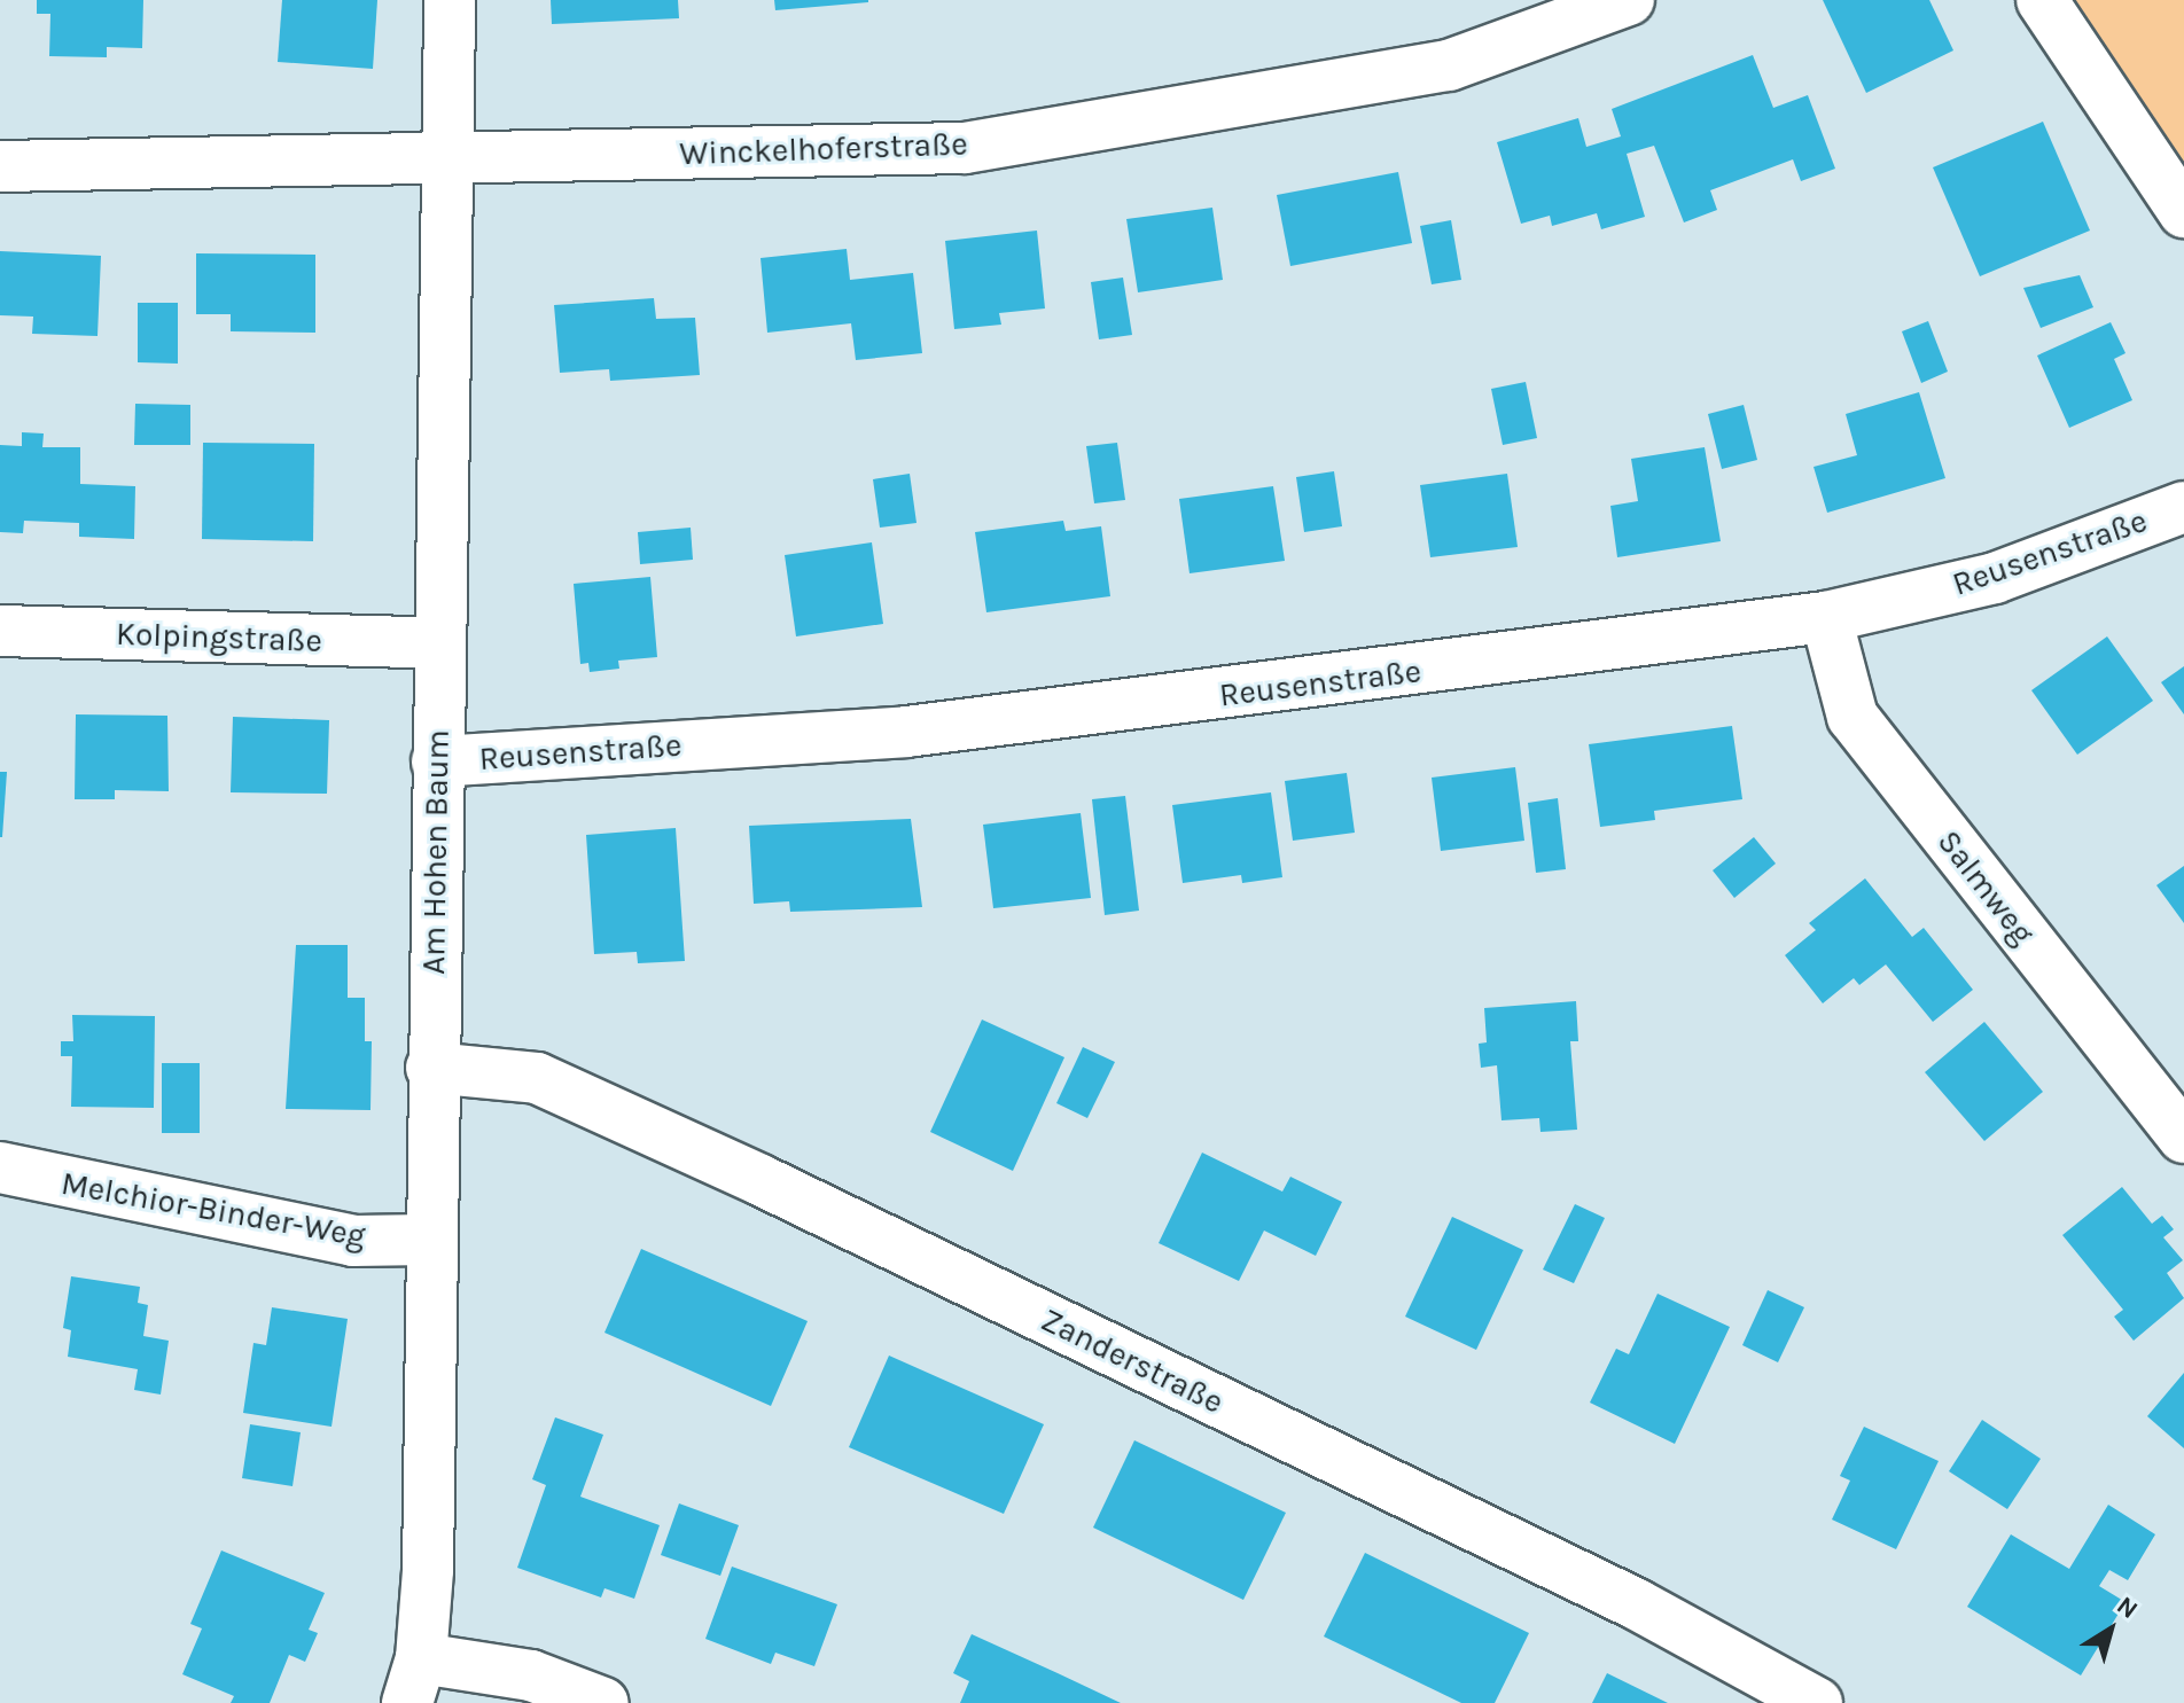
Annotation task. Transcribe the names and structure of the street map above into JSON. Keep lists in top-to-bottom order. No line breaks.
{"streets":{"street":["Winckelhoferstraße","Reusenstraße","Kolpingstraße","Am Hohen Baum","Salmweg","Melchior-Binder-Weg","Zanderstraße"]},"crossings":[["Winckelhoferstraße","Am Hohen Baum"],["Reusenstraße","Am Hohen Baum"],["Reusenstraße","Salmweg"],["Kolpingstraße","Am Hohen Baum"],["Am Hohen Baum","Melchior-Binder-Weg"],["Am Hohen Baum","Zanderstraße"]],"north":"top right"}
